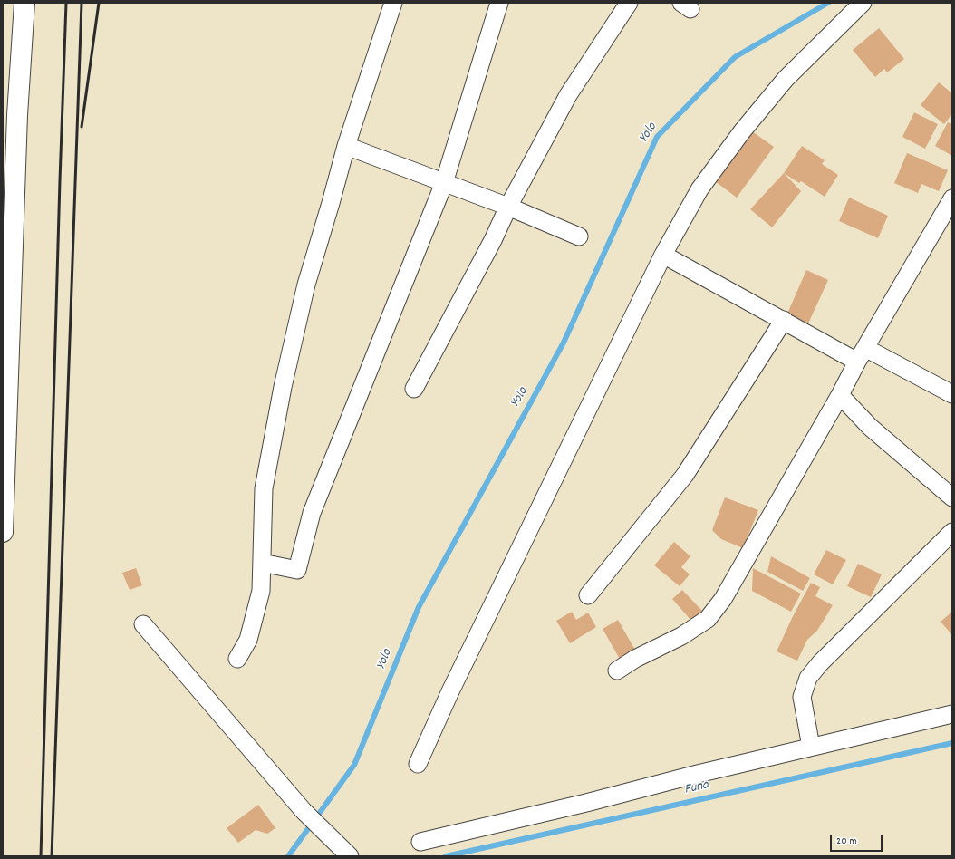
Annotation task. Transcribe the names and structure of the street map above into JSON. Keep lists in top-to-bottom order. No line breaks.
{"water":["Yolo","Funa"],"scale_bar":"20 m"}
